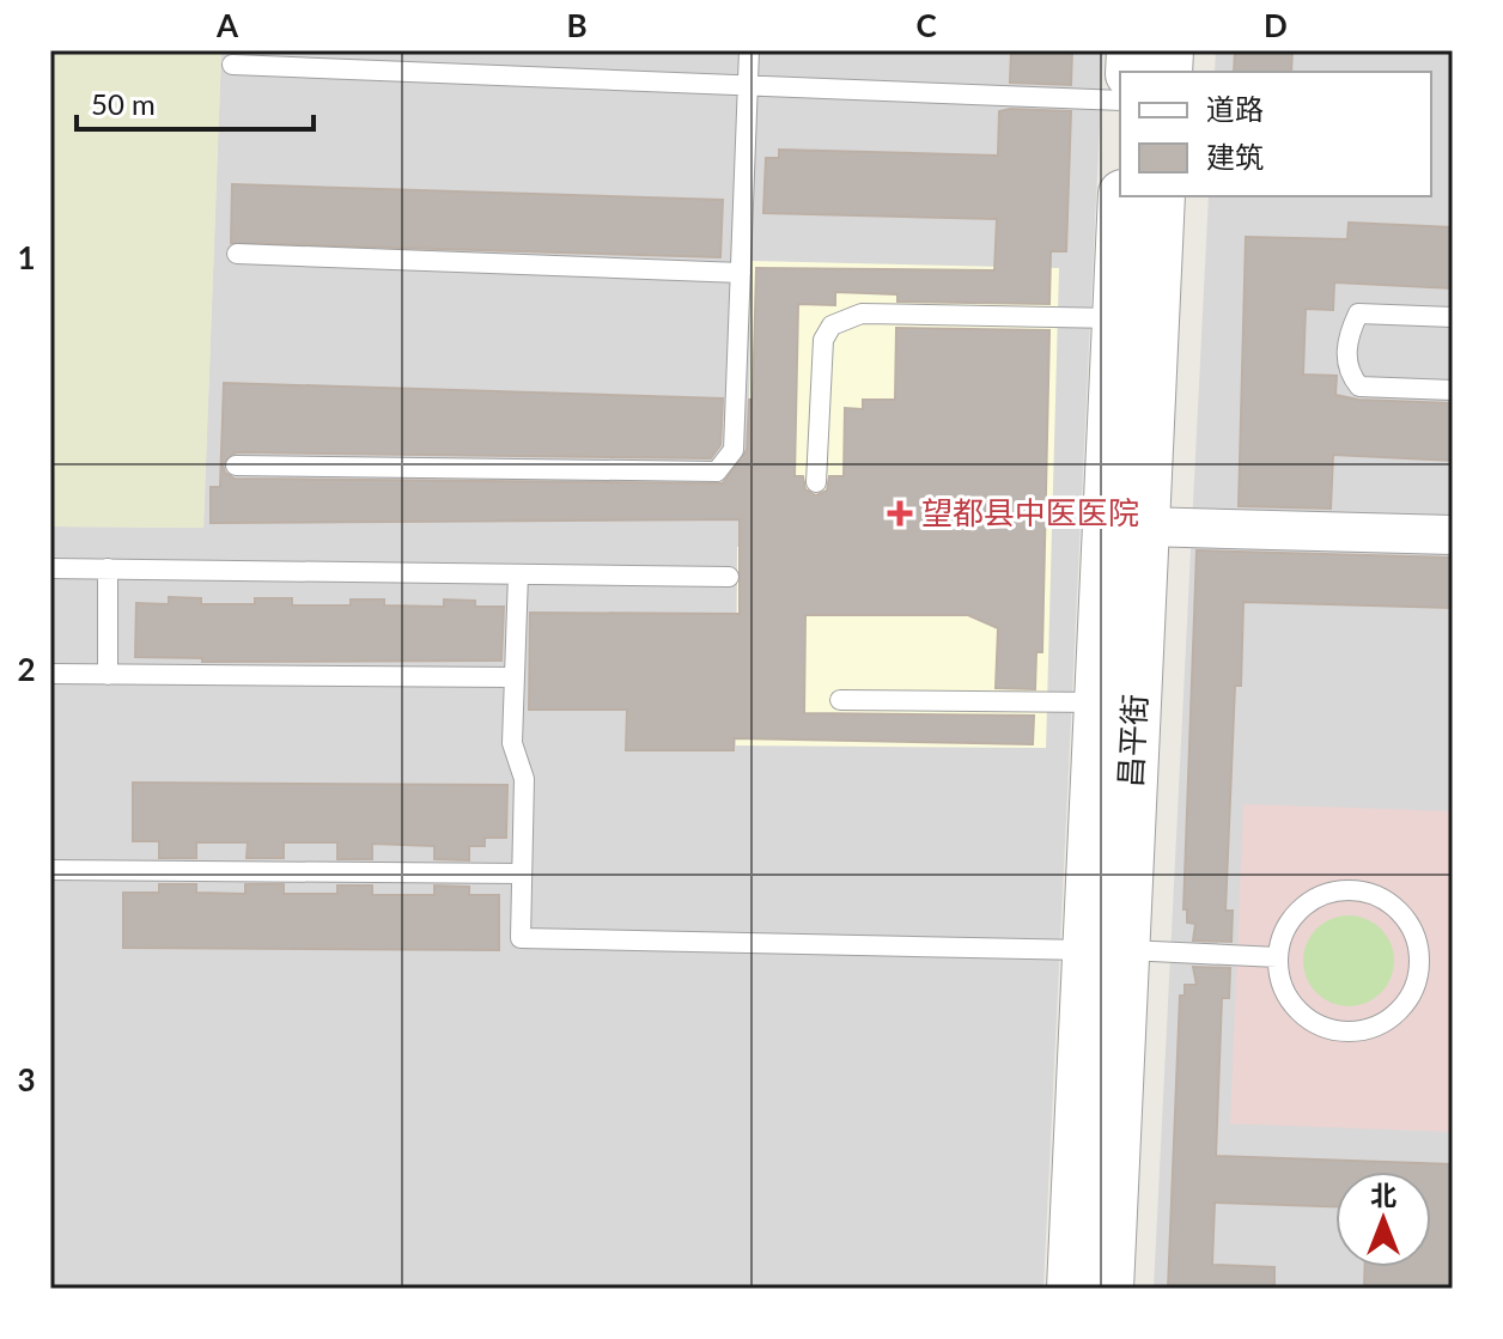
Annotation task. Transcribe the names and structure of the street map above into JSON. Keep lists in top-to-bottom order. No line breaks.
{"streets":{"street":["昌平街"]},"places":{"health":["望都县中医医院"]},"legend":["道路","建筑"],"scale_bar":"50 m","north":"top","grid":{"columns":["A","B","C","D"],"rows":["1","2","3"]}}
